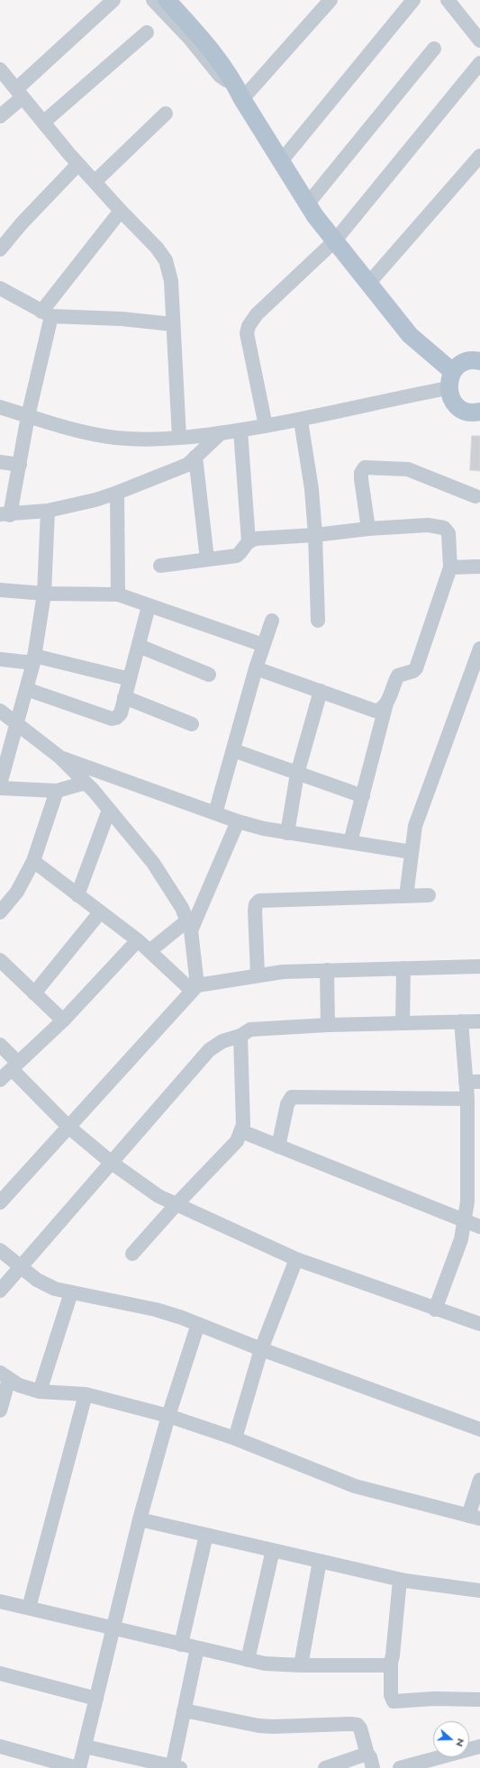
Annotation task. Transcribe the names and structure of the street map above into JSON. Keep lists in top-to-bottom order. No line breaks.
{"north":"right"}
